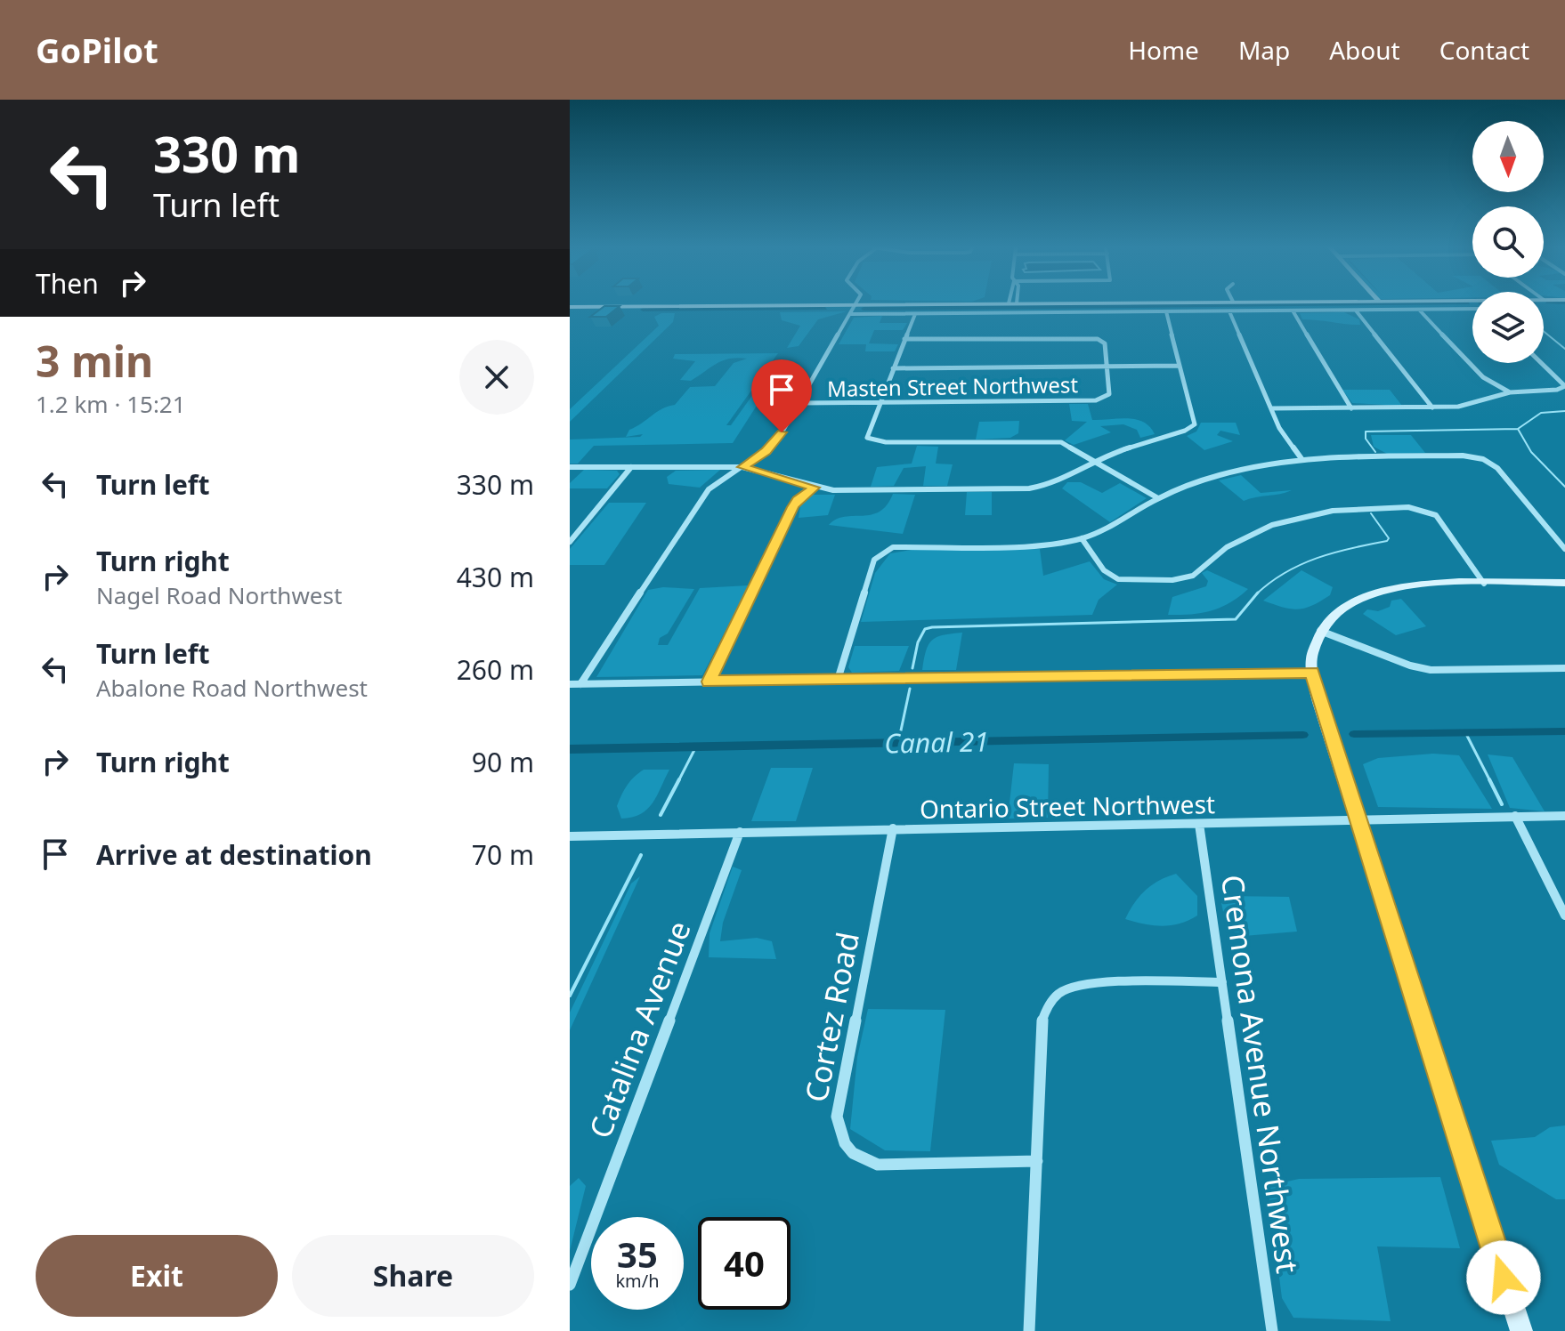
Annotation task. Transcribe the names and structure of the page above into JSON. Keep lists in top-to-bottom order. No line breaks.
{"streets":{"street":["Masten Street Northwest","Ontario Street Northwest","Cortez Road","Catalina Avenue","Cremona Avenue Northwest"]},"crossings":[["Ontario Street Northwest","Cortez Road"],["Ontario Street Northwest","Catalina Avenue"],["Ontario Street Northwest","Cremona Avenue Northwest"]],"water":["Canal 21"],"north":"bottom","page":{"header":"GoPilot","nav":["Home","Map","About","Contact"],"turn":["330 m","Turn left"],"then":"Then","heading":["3 min","1.2 km · 15:21"],"list":[{"name":"Turn left","value":"330 m"},{"name":"Turn right","note":"Nagel Road Northwest","value":"430 m"},{"name":"Turn left","note":"Abalone Road Northwest","value":"260 m"},{"name":"Turn right","value":"90 m"},{"name":"Arrive at destination","value":"70 m"}],"speed":"35 km/h","limit":"40","buttons":["Exit","Share"]}}
